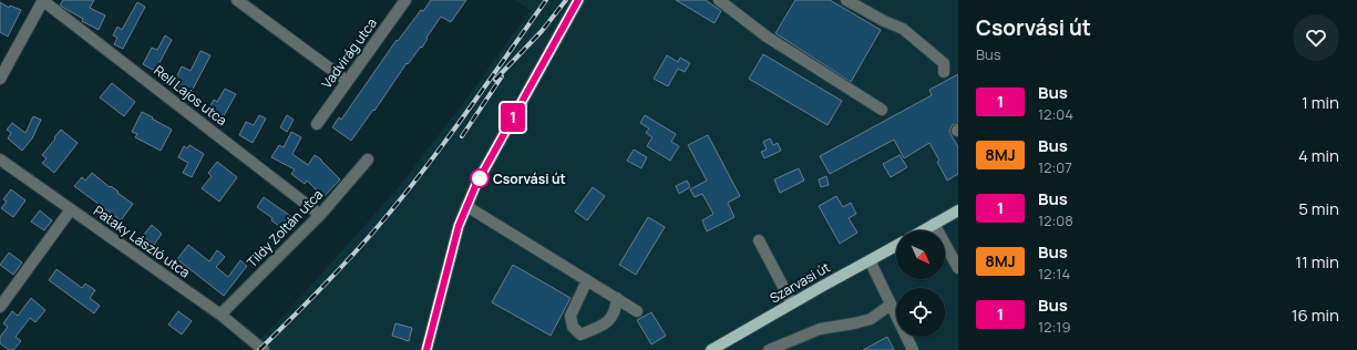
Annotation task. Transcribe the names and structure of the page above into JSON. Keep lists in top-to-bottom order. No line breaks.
{"streets":{"main road":["Szarvasi út"],"street":["Vadvirág utca","Rell Lajos utca","Tildy Zoltán utca","Pataky László utca"]},"crossings":[["Rell Lajos utca","Tildy Zoltán utca"],["Tildy Zoltán utca","Pataky László utca"]],"places":["Csorvási út"],"lines":["bus line 1"],"north":"bottom right","page":{"on_map":"1","heading":["Csorvási út","Bus"],"list":[{"mark":"1","name":"Bus","note":"12:04","value":"1 min"},{"mark":"8MJ","name":"Bus","note":"12:07","value":"4 min"},{"mark":"1","name":"Bus","note":"12:08","value":"5 min"},{"mark":"8MJ","name":"Bus","note":"12:14","value":"11 min"},{"mark":"1","name":"Bus","note":"12:19","value":"16 min"}]}}
